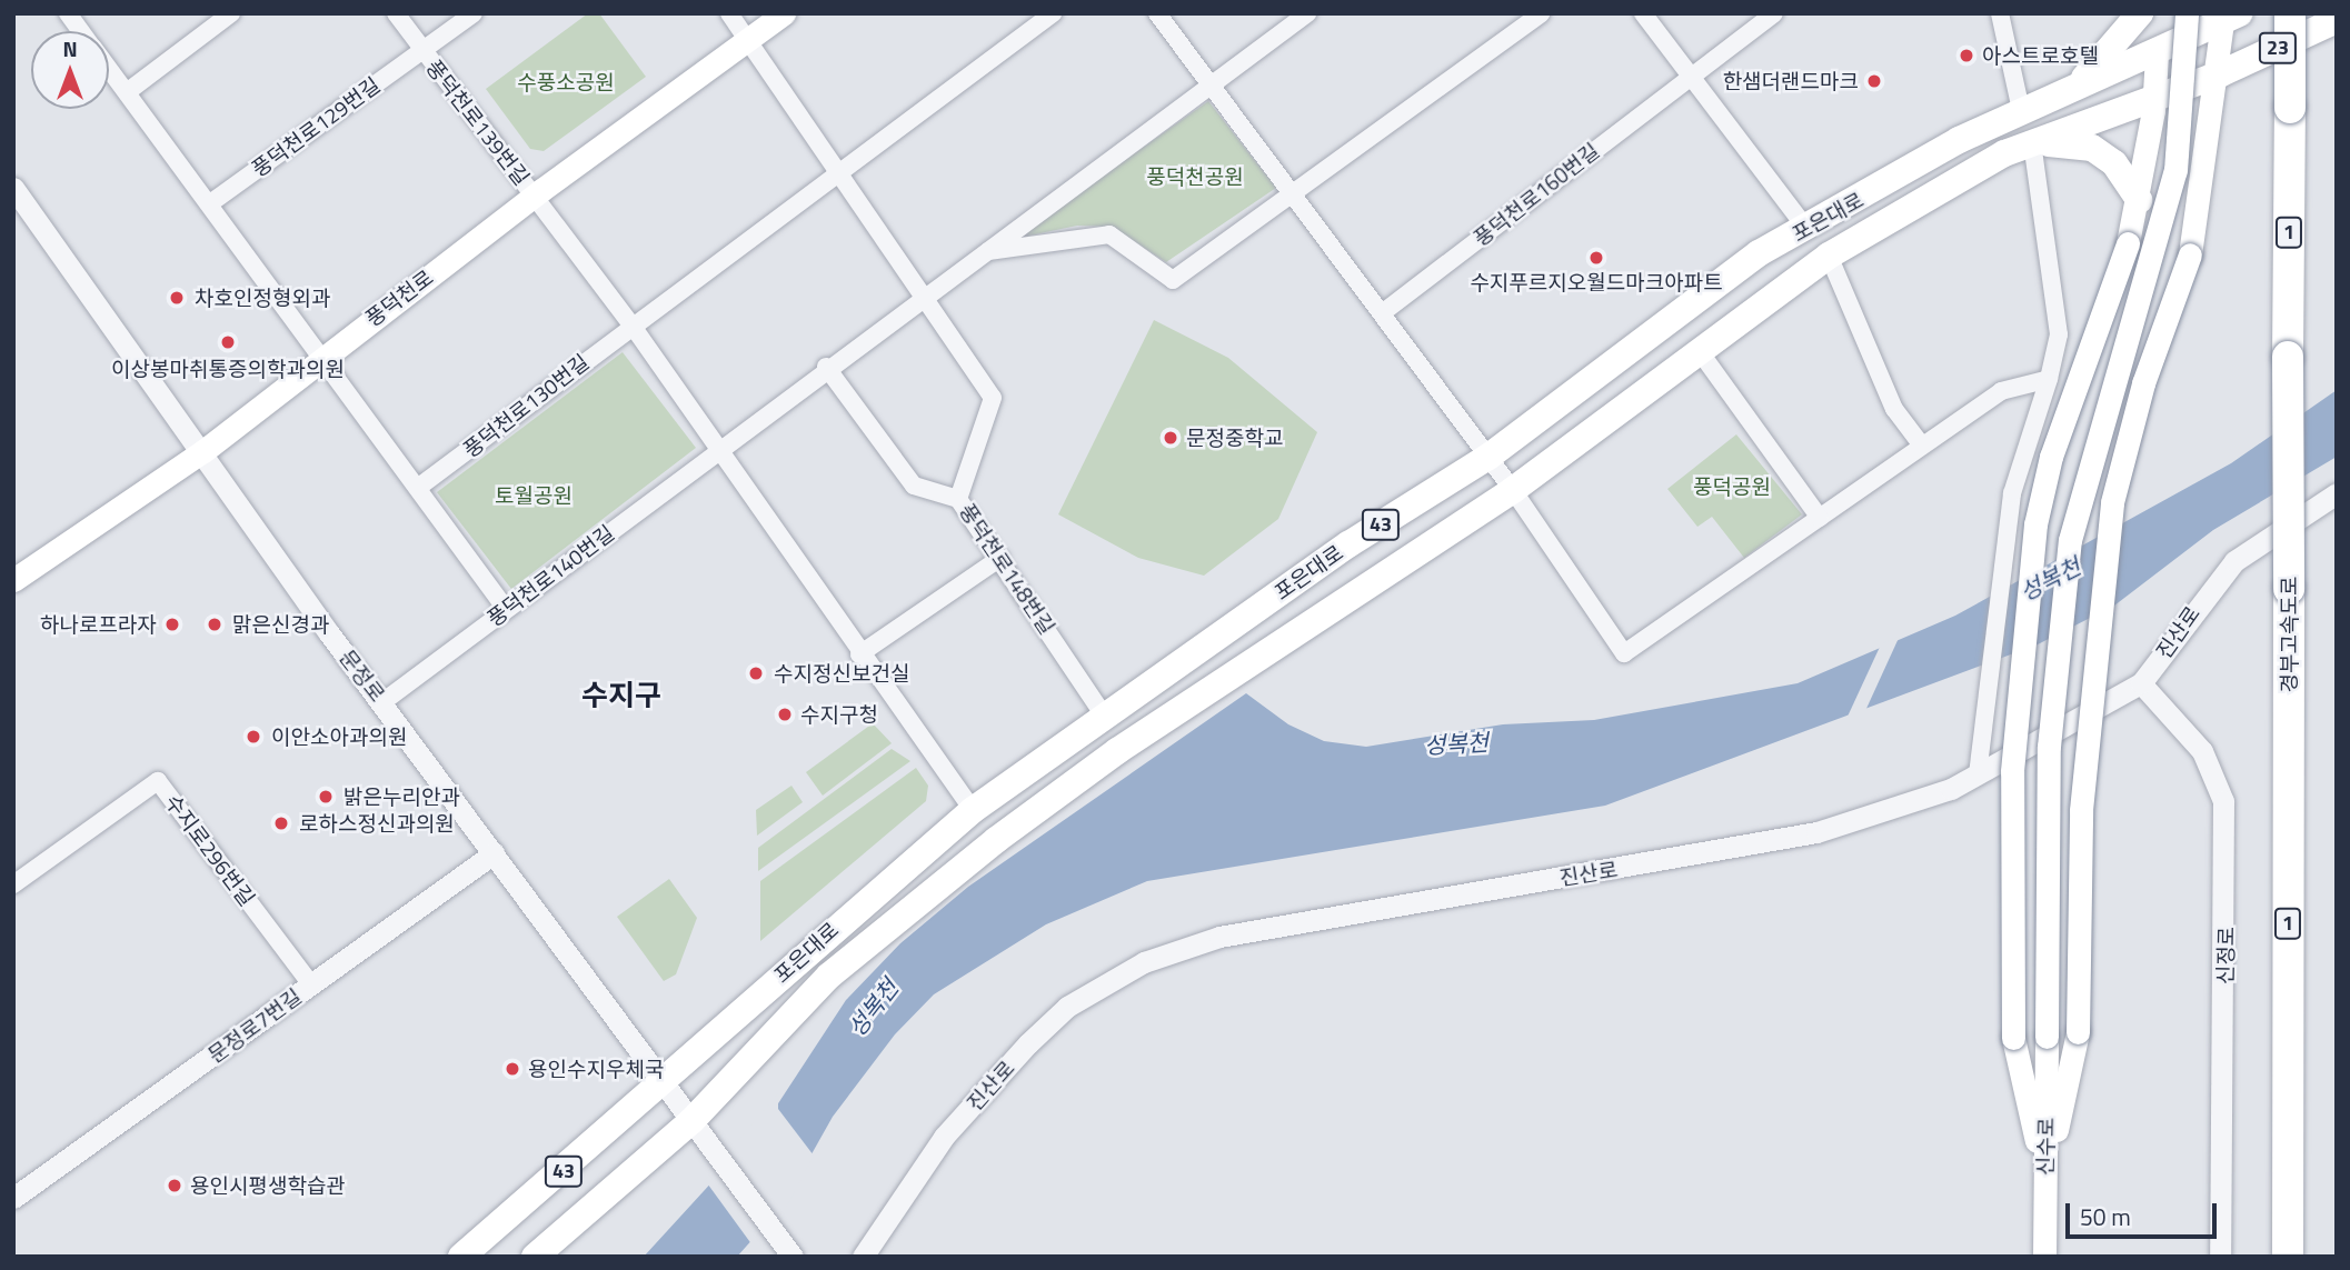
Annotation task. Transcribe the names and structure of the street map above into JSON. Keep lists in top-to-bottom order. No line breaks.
{"streets":{"highway":["1","경부고속도로"],"main road":["23","포은대로","풍덕천로","43","신수로"],"street":["풍덕천로139번길","풍덕천로129번길","풍덕천로160번길","풍덕천로130번길","풍덕천로148번길","풍덕천로140번길","진산로","문정로","수지로296번길","신정로","문정로7번길"]},"crossings":[["풍덕천로139번길","풍덕천로129번길"],["풍덕천로139번길","풍덕천로"],["포은대로","풍덕천로148번길"],["포은대로","문정로"],["풍덕천로","풍덕천로148번길"],["풍덕천로","문정로"],["풍덕천로148번길","풍덕천로140번길"],["풍덕천로140번길","문정로"],["진산로","신정로"],["문정로","문정로7번길"],["수지로296번길","문정로7번길"]],"districts":["수지구"],"water":["성복천"],"parks":["수풍소공원","풍덕천공원","풍덕공원","토월공원"],"places":["아스트로호텔","한샘더랜드마크","수지푸르지오월드마크아파트","차호인정형외과","이상봉마취통증의학과의원","문정중학교","하나로프라자","맑은신경과","수지정신보건실","수지구청","이안소아과의원","밝은누리안과","로하스정신과의원","용인수지우체국","용인시평생학습관"],"scale_bar":"50 m","north":"top"}
